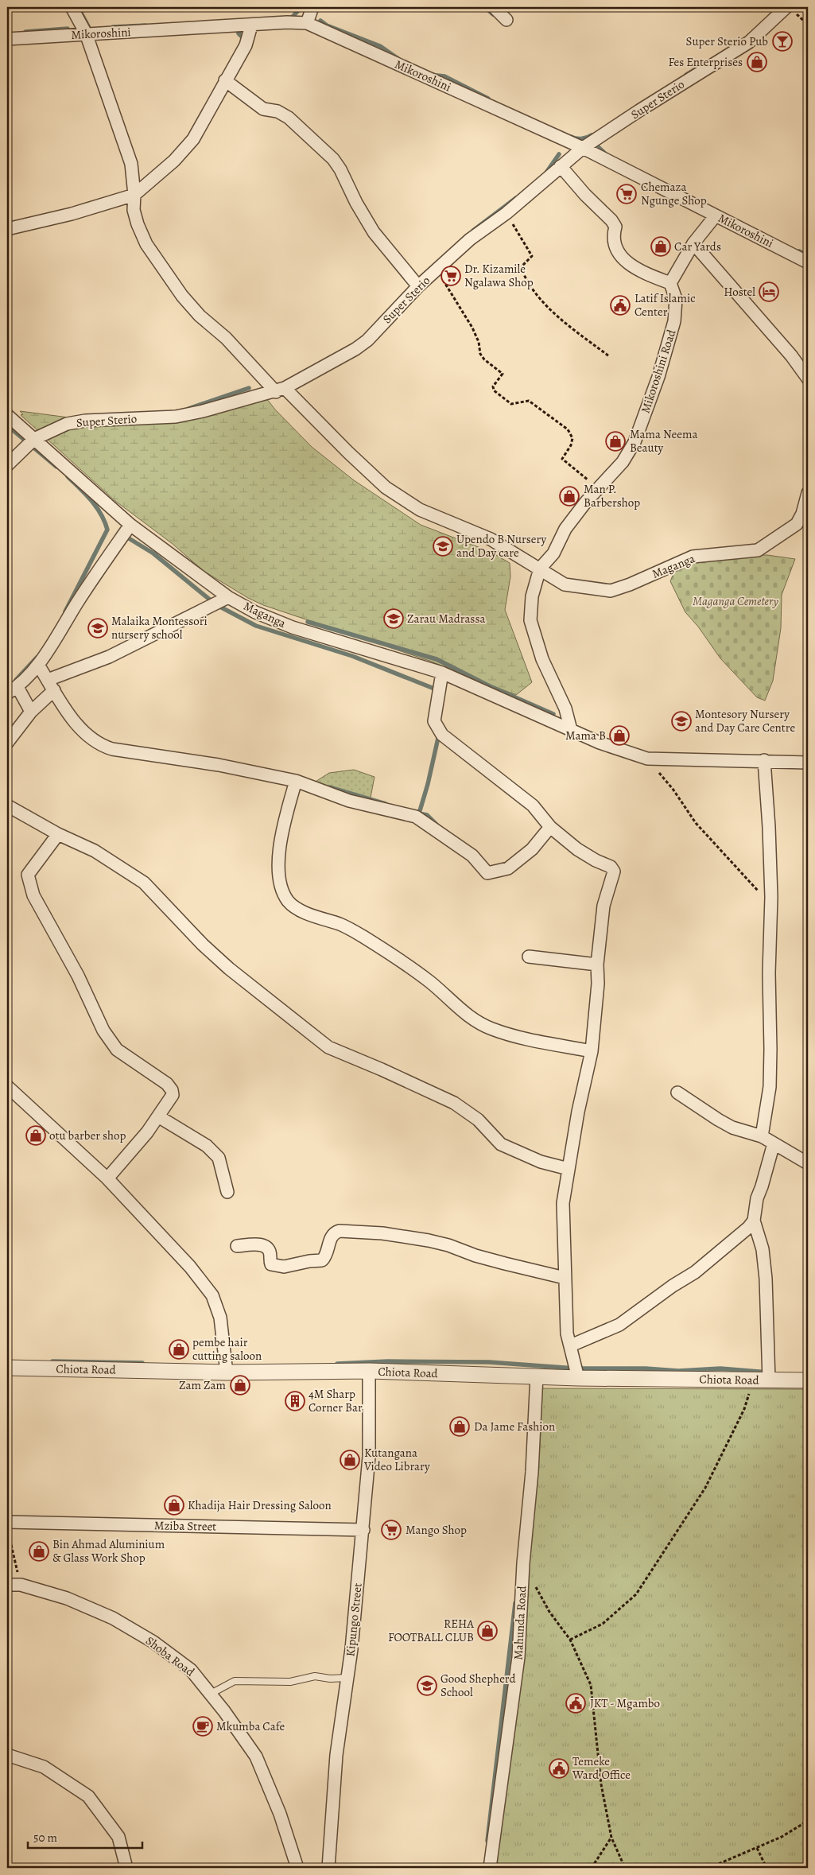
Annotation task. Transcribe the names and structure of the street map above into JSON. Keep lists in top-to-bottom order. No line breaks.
{"streets":{"street":["Mikoroshini","Super Sterio","Mikoroshini Road","Maganga","Chiota Road","Mziba Street","Kipungo Street","Mahunda Road","Shoba Road"]},"crossings":[["Mikoroshini","Super Sterio"],["Mikoroshini","Maganga"],["Super Sterio","Maganga"],["Mikoroshini Road","Maganga"],["Chiota Road","Kipungo Street"],["Chiota Road","Mahunda Road"],["Mziba Street","Kipungo Street"]],"parks":["Maganga Cemetery"],"places":{"bar":["Super Sterio Pub"],"shop":["Fes Enterprises","Car Yards","Mama Neema Beauty","Man P. Barbershop","Mama B","otu barber shop","pembe hair cutting saloon","Zam Zam","Da Jame Fashion","Kutangana Video Library","Khadija Hair Dressing Saloon","Bin Ahmad Aluminium & Glass Work Shop","REHA FOOTBALL CLUB"],"supermarket":["Chemaza Ngunge Shop","Dr. Kizamile Ngalawa Shop","Mango Shop"],"hotel":["Hostel"],"public building":["Latif Islamic Center","JKT - Mgambo","Temeke Ward Office"],"school or university":["Upendo B Nursery and Day care","Zarau Madrassa","Malaika Montessori nursery school","Montesory Nursery and Day Care Centre","Good Shepherd School"],"building":["4M Sharp Corner Bar"],"cafe":["Mkumba Cafe"]},"scale_bar":"50 m"}
